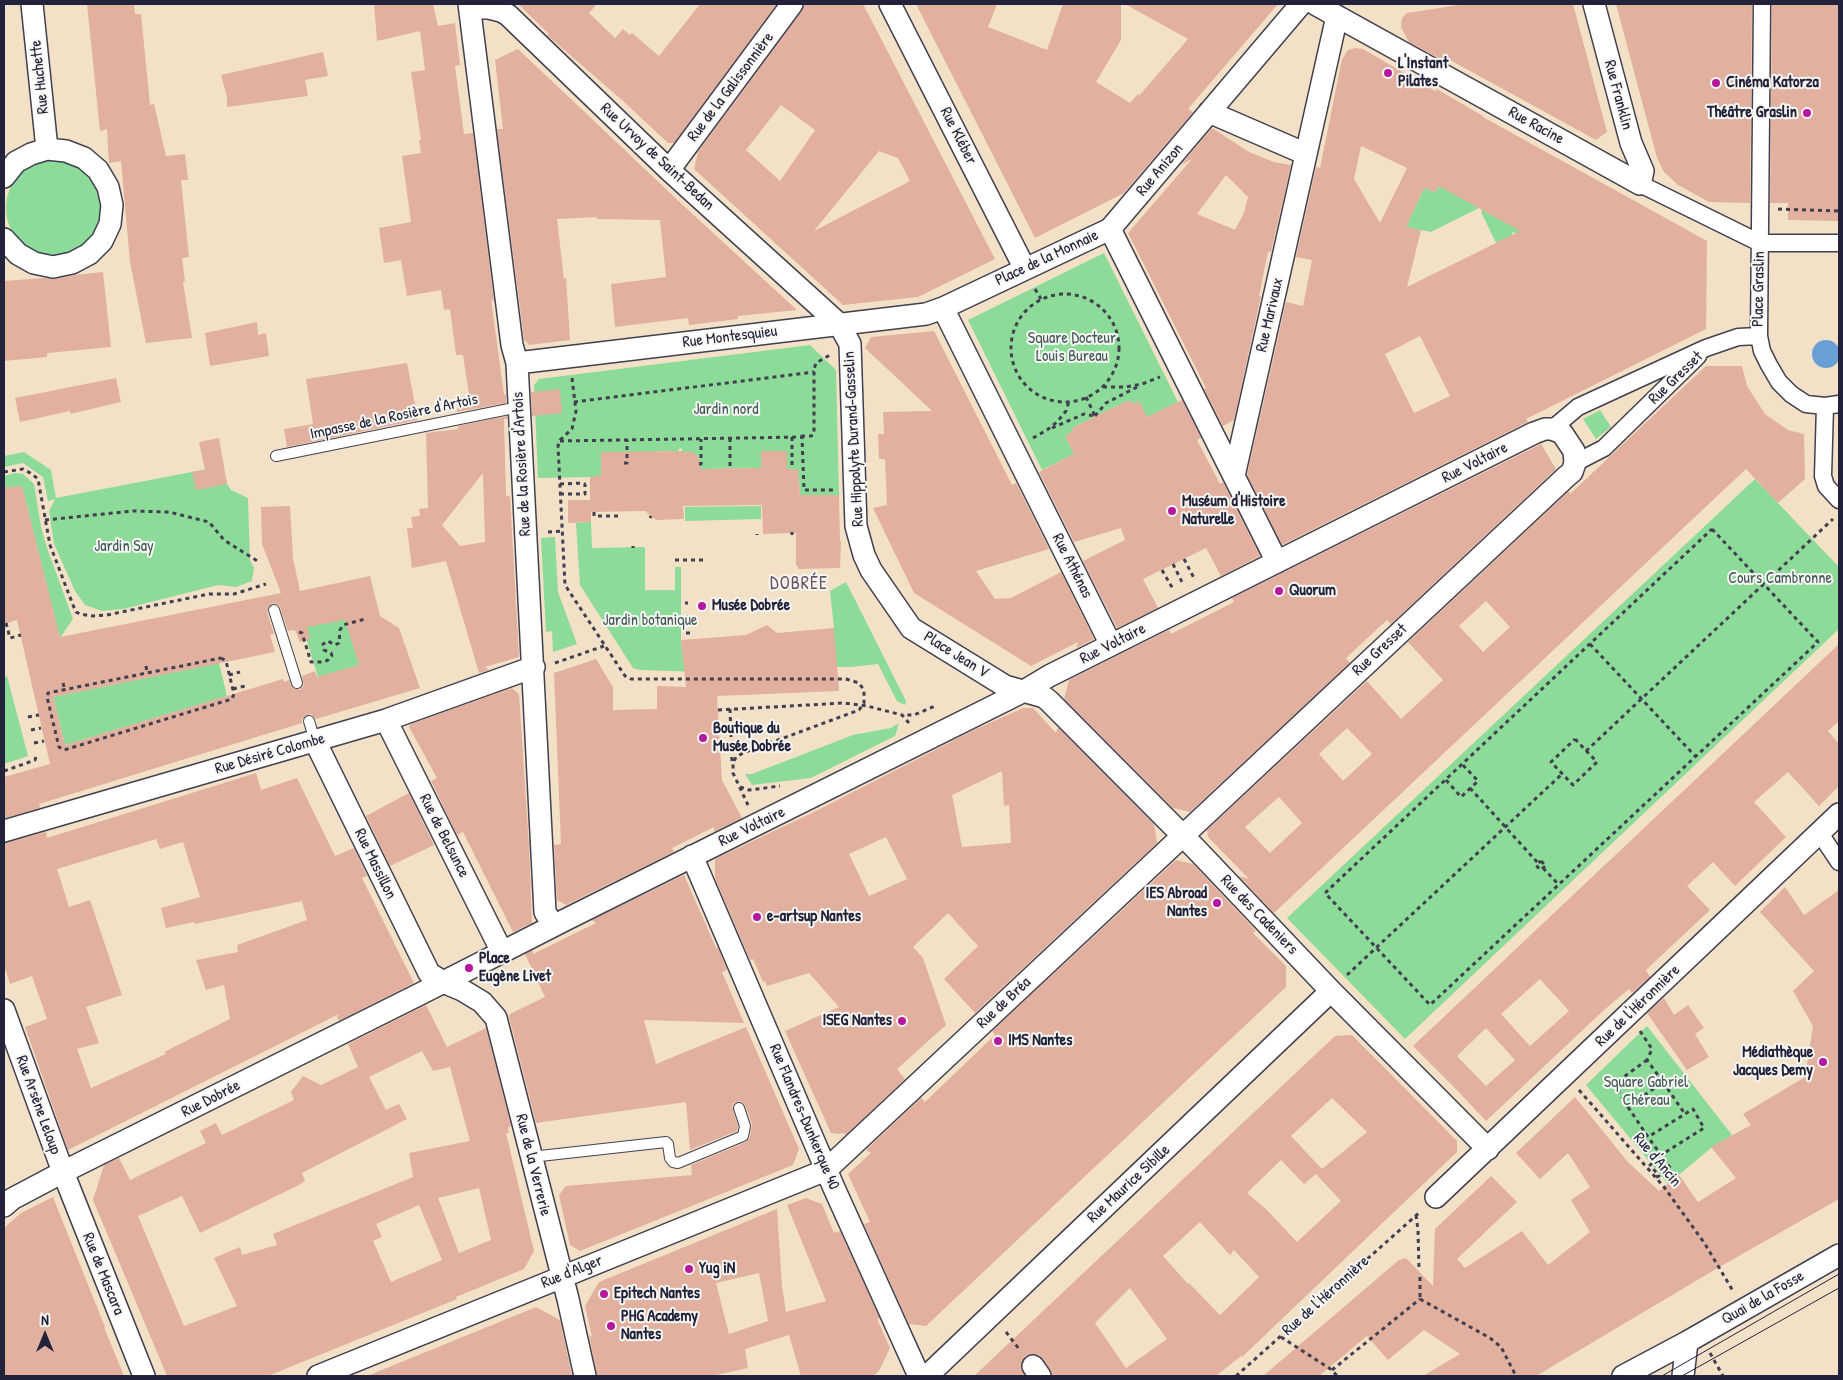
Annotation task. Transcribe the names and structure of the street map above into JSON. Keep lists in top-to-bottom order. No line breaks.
{"streets":{"street":["Rue Huchette","Rue de la Galissonnière","Rue Franklin","Rue Racine","Rue Kléber","Rue Urvoy de Saint-Bedan","Rue Anizon","Place de la Monnaie","Place Graslin","Rue Marivaux","Rue Montesquieu","Rue Gresset","Rue Hippolyte Durand-Gasselin","Rue Voltaire","Rue de la Rosière d'Artois","Rue Athénas","Place Jean V","Rue Désiré Colombe","Rue de Belsunce","Rue Massillon","Rue des Cadeniers","Rue de Bréa","Rue de l'Héronnière","Rue Dobrée","Rue Arsène Leloup","Rue Flandres-Dunkerque 40","Rue de la Verrerie","Rue Maurice Sibille","Rue d'Alger","Rue de Mascara","Quai de la Fosse"],"lane":["Impasse de la Rosière d'Artois"],"path":["Rue d'Ancin"]},"crossings":[["Rue de la Galissonnière","Rue Urvoy de Saint-Bedan"],["Rue Franklin","Rue Racine"],["Rue Racine","Place Graslin"],["Rue Racine","Rue Marivaux"],["Rue Kléber","Place de la Monnaie"],["Rue Urvoy de Saint-Bedan","Rue Montesquieu"],["Rue Urvoy de Saint-Bedan","Rue Hippolyte Durand-Gasselin"],["Rue Urvoy de Saint-Bedan","Rue de la Rosière d'Artois"],["Rue Anizon","Place de la Monnaie"],["Place de la Monnaie","Rue Marivaux"],["Place de la Monnaie","Rue Montesquieu"],["Place de la Monnaie","Rue Voltaire"],["Place Graslin","Rue Gresset"],["Place Graslin","Rue Voltaire"],["Rue Montesquieu","Rue Hippolyte Durand-Gasselin"],["Rue Montesquieu","Rue de la Rosière d'Artois"],["Rue Gresset","Rue Voltaire"],["Rue Gresset","Rue des Cadeniers"],["Rue Gresset","Rue de Bréa"],["Impasse de la Rosière d'Artois","Rue de la Rosière d'Artois"],["Rue Hippolyte Durand-Gasselin","Place Jean V"],["Rue Voltaire","Rue de la Rosière d'Artois"],["Rue Voltaire","Rue Athénas"],["Rue Voltaire","Place Jean V"],["Rue Voltaire","Rue de Belsunce"],["Rue Voltaire","Rue des Cadeniers"],["Rue Voltaire","Rue Flandres-Dunkerque 40"],["Rue de la Rosière d'Artois","Rue Désiré Colombe"],["Place Jean V","Rue des Cadeniers"],["Rue Désiré Colombe","Rue de Belsunce"],["Rue Désiré Colombe","Rue Massillon"],["Rue Massillon","Rue Dobrée"],["Rue Massillon","Rue de la Verrerie"],["Rue des Cadeniers","Rue de Bréa"],["Rue des Cadeniers","Rue de l'Héronnière"],["Rue des Cadeniers","Rue Maurice Sibille"],["Rue de Bréa","Rue Flandres-Dunkerque 40"],["Rue de Bréa","Rue d'Alger"],["Rue de l'Héronnière","Rue d'Ancin"],["Rue Dobrée","Rue Arsène Leloup"],["Rue Dobrée","Rue de la Verrerie"],["Rue Dobrée","Rue de Mascara"],["Rue Arsène Leloup","Rue de Mascara"],["Rue Flandres-Dunkerque 40","Rue d'Alger"],["Rue de la Verrerie","Rue d'Alger"]],"districts":["DOBRÉE"],"parks":["Square Docteur Louis Bureau","Jardin nord","Jardin Say","Cours Cambronne","Jardin botanique","Square Gabriel Chéreau"],"places":["L'Instant Pilates","Cinéma Katorza","Théâtre Graslin","Muséum d'Histoire Naturelle","Quorum","Musée Dobrée","Boutique du Musée Dobrée","IES Abroad Nantes","e-artsup Nantes","Place Eugène Livet","ISEG Nantes","IMS Nantes","Médiathèque Jacques Demy","Yug iN","Epitech Nantes","PHG Academy Nantes"],"north":"top"}
